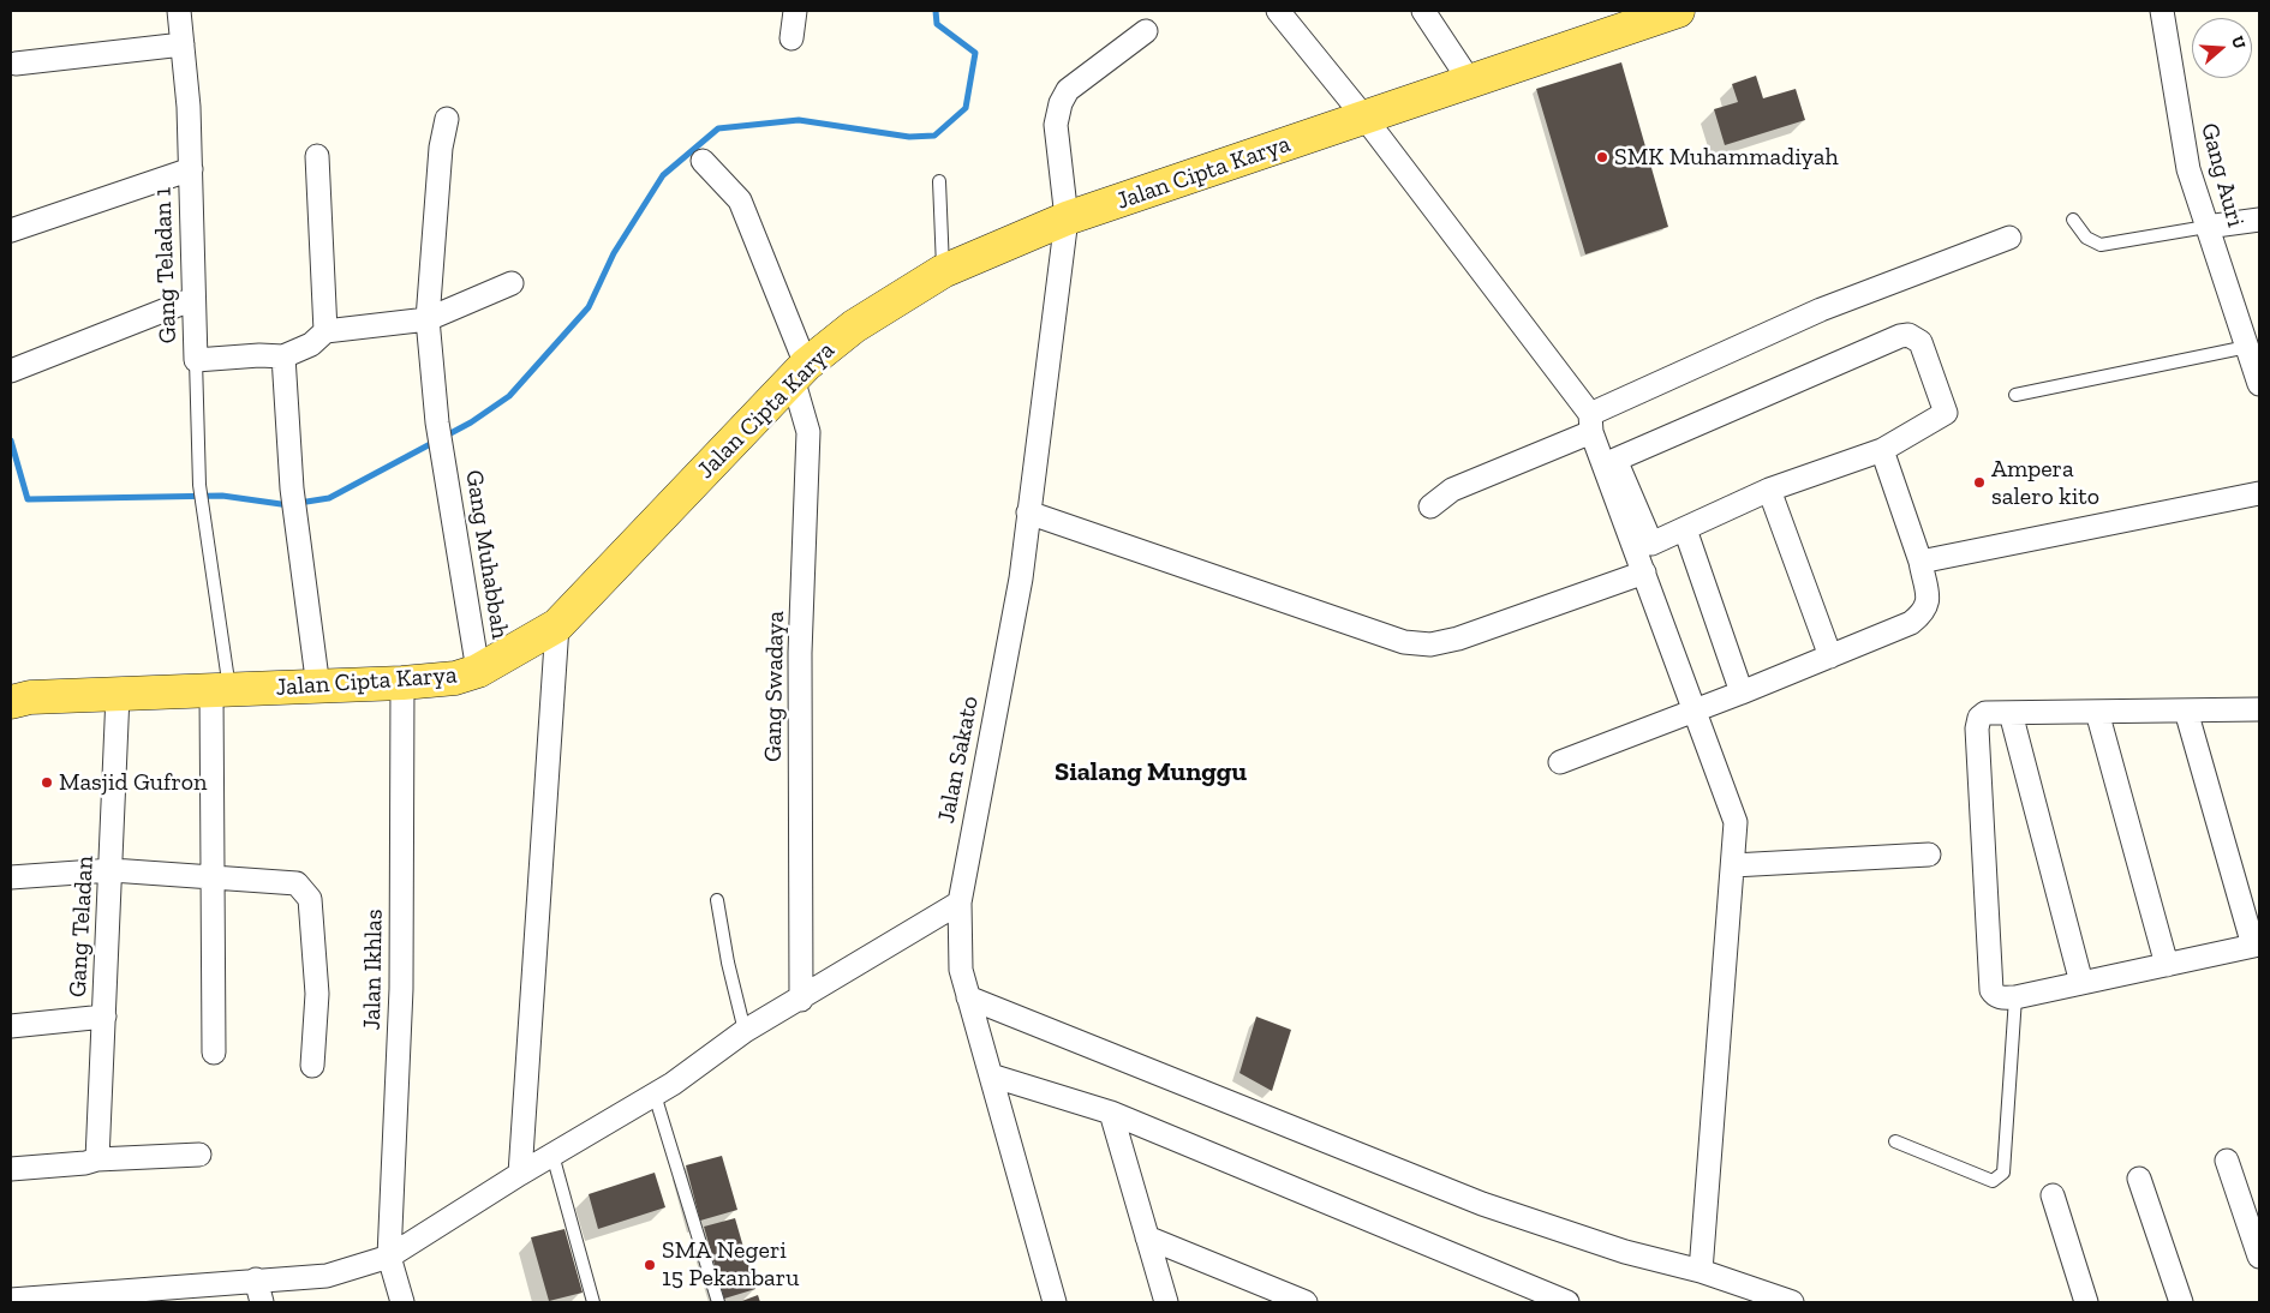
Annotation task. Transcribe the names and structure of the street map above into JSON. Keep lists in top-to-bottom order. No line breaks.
{"streets":{"main road":["Jalan Cipta Karya"],"street":["Gang Auri","Gang Teladan 1","Gang Muhabbah","Gang Swadaya","Jalan Sakato","Gang Teladan","Jalan Ikhlas"]},"crossings":[["Jalan Cipta Karya","Gang Teladan 1"],["Jalan Cipta Karya","Gang Muhabbah"],["Jalan Cipta Karya","Gang Swadaya"],["Jalan Cipta Karya","Jalan Sakato"],["Jalan Cipta Karya","Gang Teladan"],["Jalan Cipta Karya","Jalan Ikhlas"]],"districts":["Sialang Munggu"],"places":["SMK Muhammadiyah","Ampera salero kito","Masjid Gufron","SMA Negeri 15 Pekanbaru"],"north":"right"}
